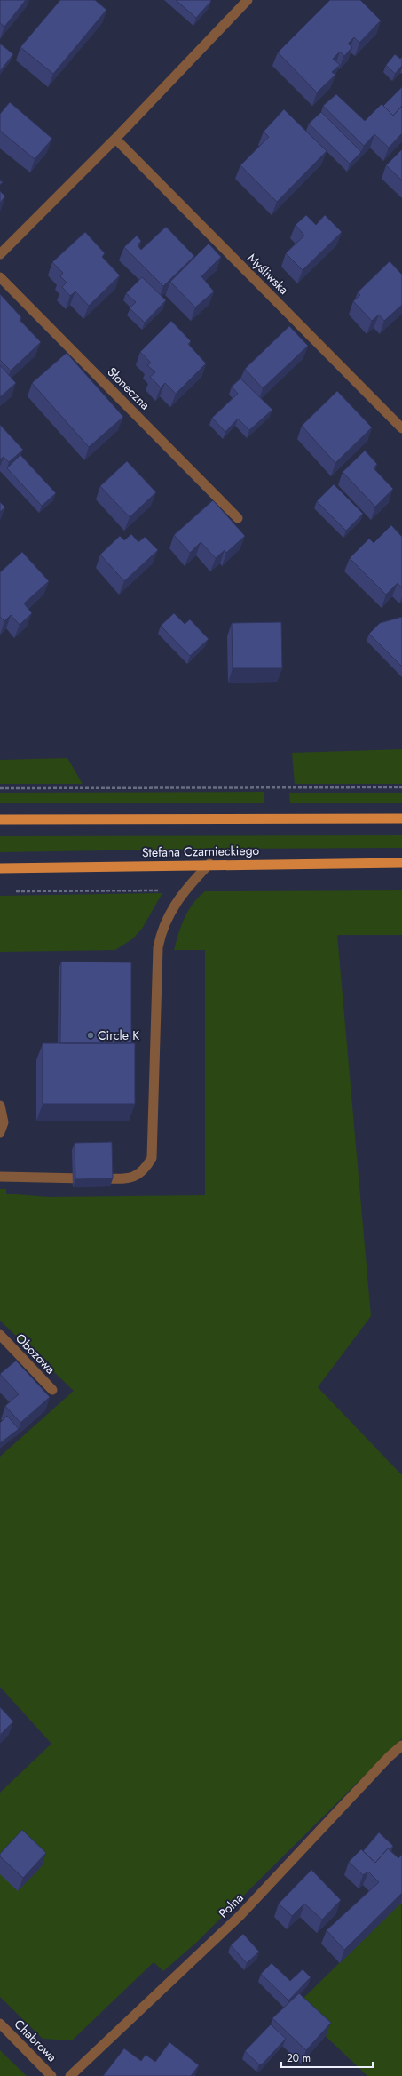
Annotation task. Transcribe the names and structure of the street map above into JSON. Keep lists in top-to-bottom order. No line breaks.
{"streets":{"main road":["Stefana Czarnieckiego"],"street":["Myśliwska","Słoneczna","Obozowa","Polna","Chabrowa"]},"places":["Circle K"],"scale_bar":"20 m"}
